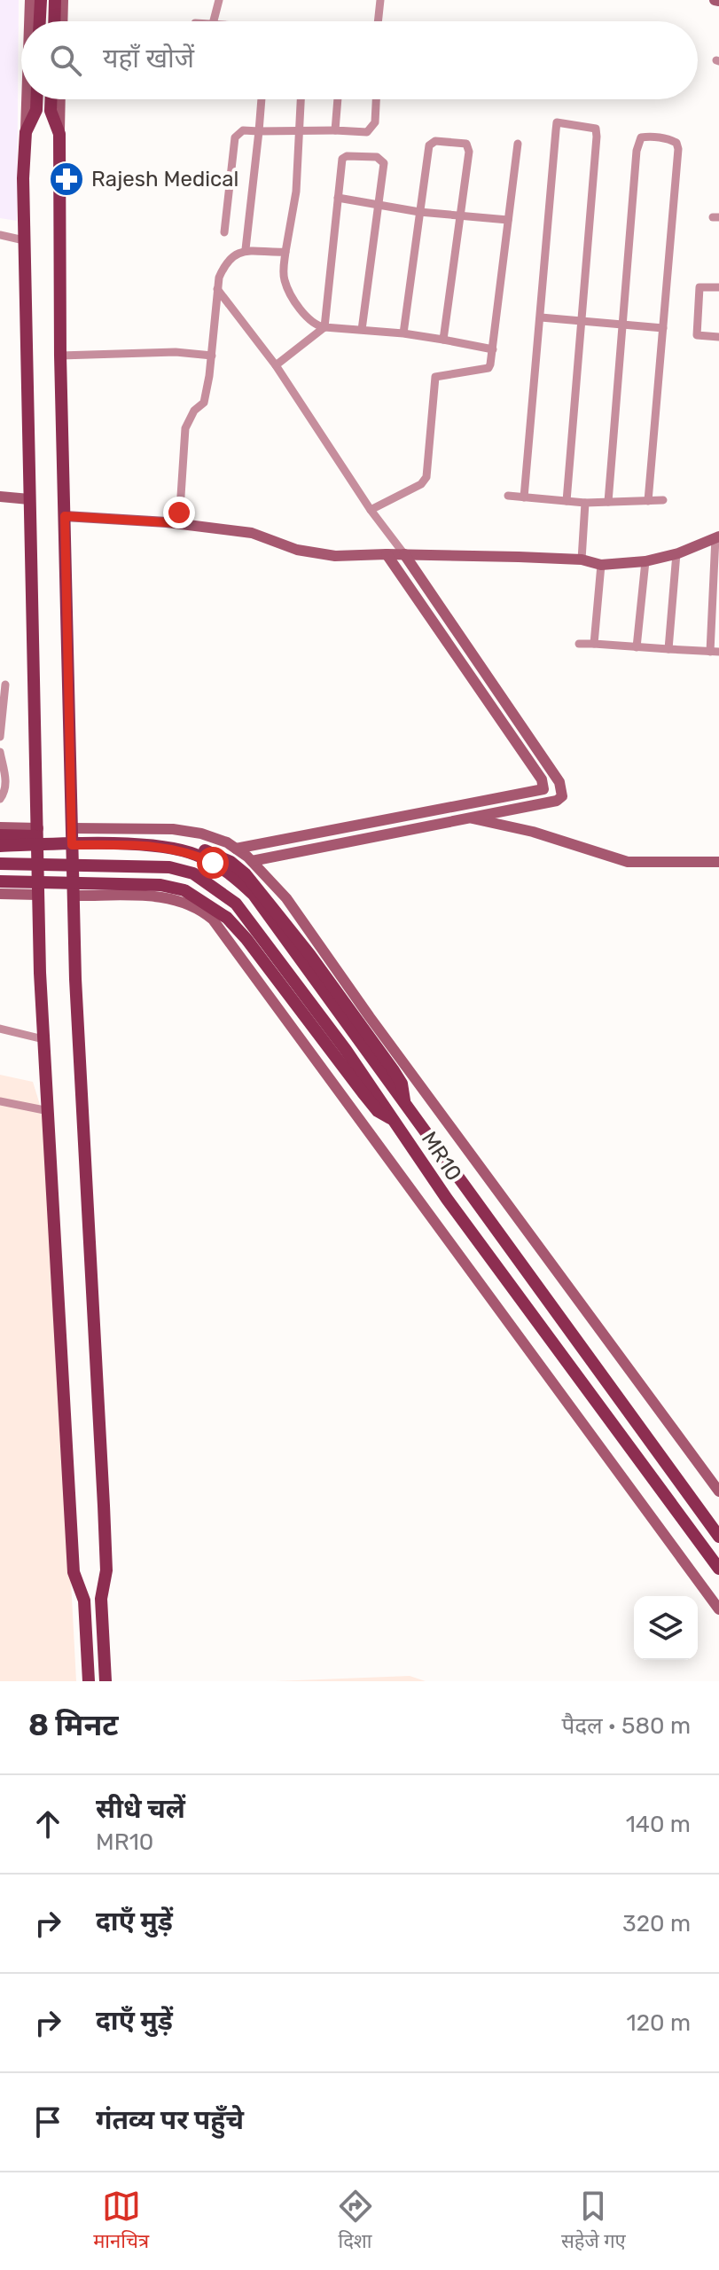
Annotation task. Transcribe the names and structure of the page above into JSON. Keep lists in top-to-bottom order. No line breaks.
{"streets":{"main road":["MR10"]},"places":{"pharmacy":["Rajesh Medical"]},"page":{"search":"यहाँ खोजें","heading":["8 मिनट","पैदल · 580 m"],"list":[["सीधे चलें","MR10","140 m"],["दाएँ मुड़ें","320 m"],["दाएँ मुड़ें","120 m"],"गंतव्य पर पहुँचे"],"nav":["मानचित्र","दिशा","सहेजे गए"]}}
